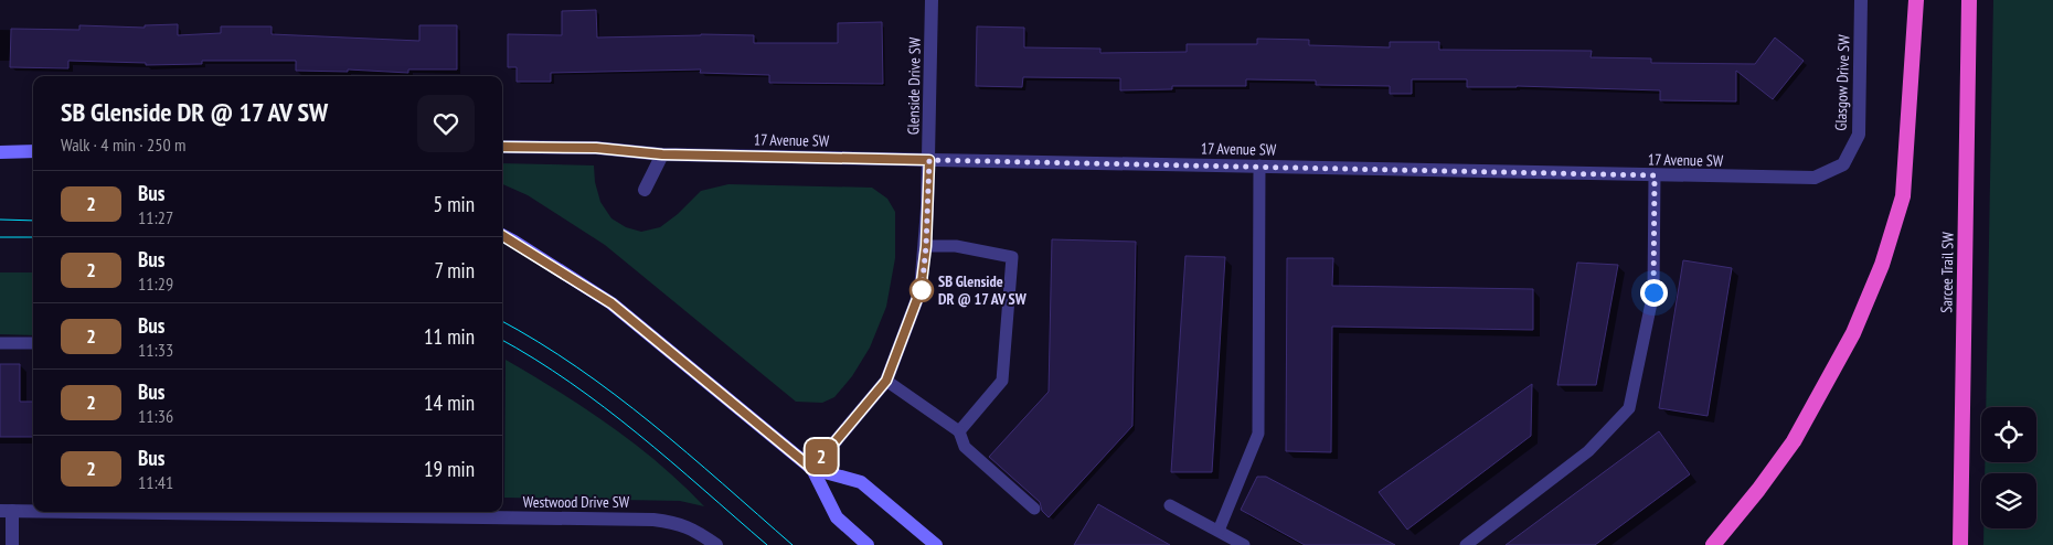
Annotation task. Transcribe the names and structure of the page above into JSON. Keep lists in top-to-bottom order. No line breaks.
{"streets":{"highway":["Sarcee Trail SW"],"street":["Glasgow Drive SW","Glenside Drive SW","17 Avenue SW","Westwood Drive SW"]},"crossings":[["Glasgow Drive SW","17 Avenue SW"],["Glenside Drive SW","17 Avenue SW"]],"places":["SB Glenside DR @ 17 AV SW"],"lines":["bus line 2"],"page":{"on_map":"2","heading":["SB Glenside DR @ 17 AV SW","Walk · 4 min · 250 m"],"list":[{"mark":"2","name":"Bus","note":"11:27","value":"5 min"},{"mark":"2","name":"Bus","note":"11:29","value":"7 min"},{"mark":"2","name":"Bus","note":"11:33","value":"11 min"},{"mark":"2","name":"Bus","note":"11:36","value":"14 min"},{"mark":"2","name":"Bus","note":"11:41","value":"19 min"}]}}
